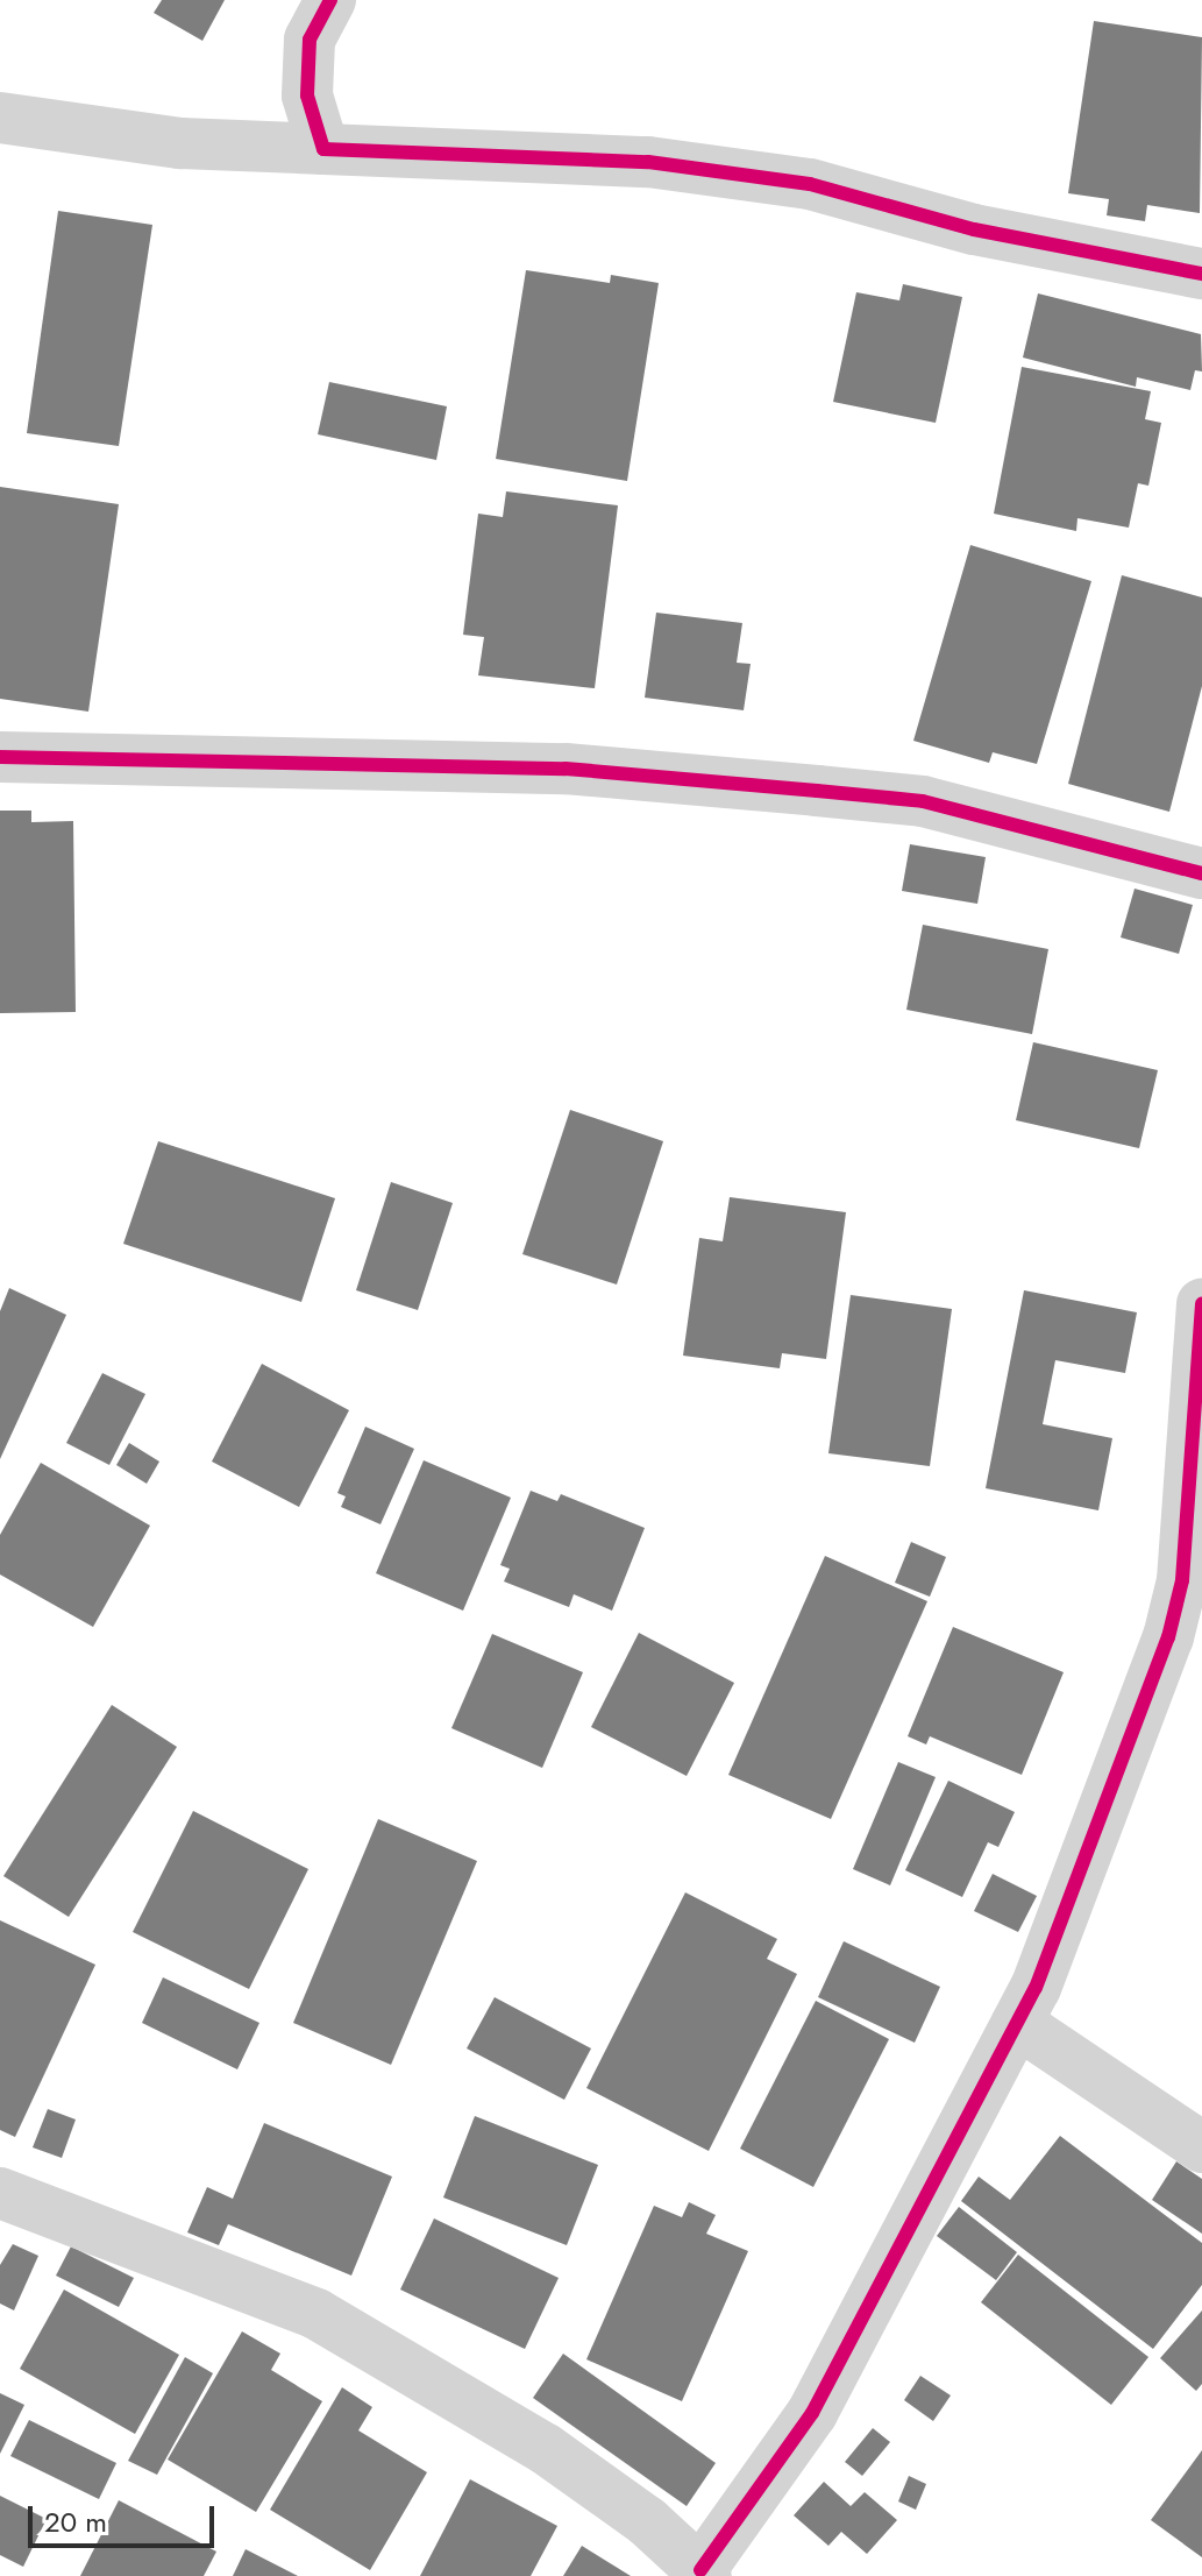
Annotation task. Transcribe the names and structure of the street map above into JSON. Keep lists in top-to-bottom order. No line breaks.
{"scale_bar":"20 m"}
